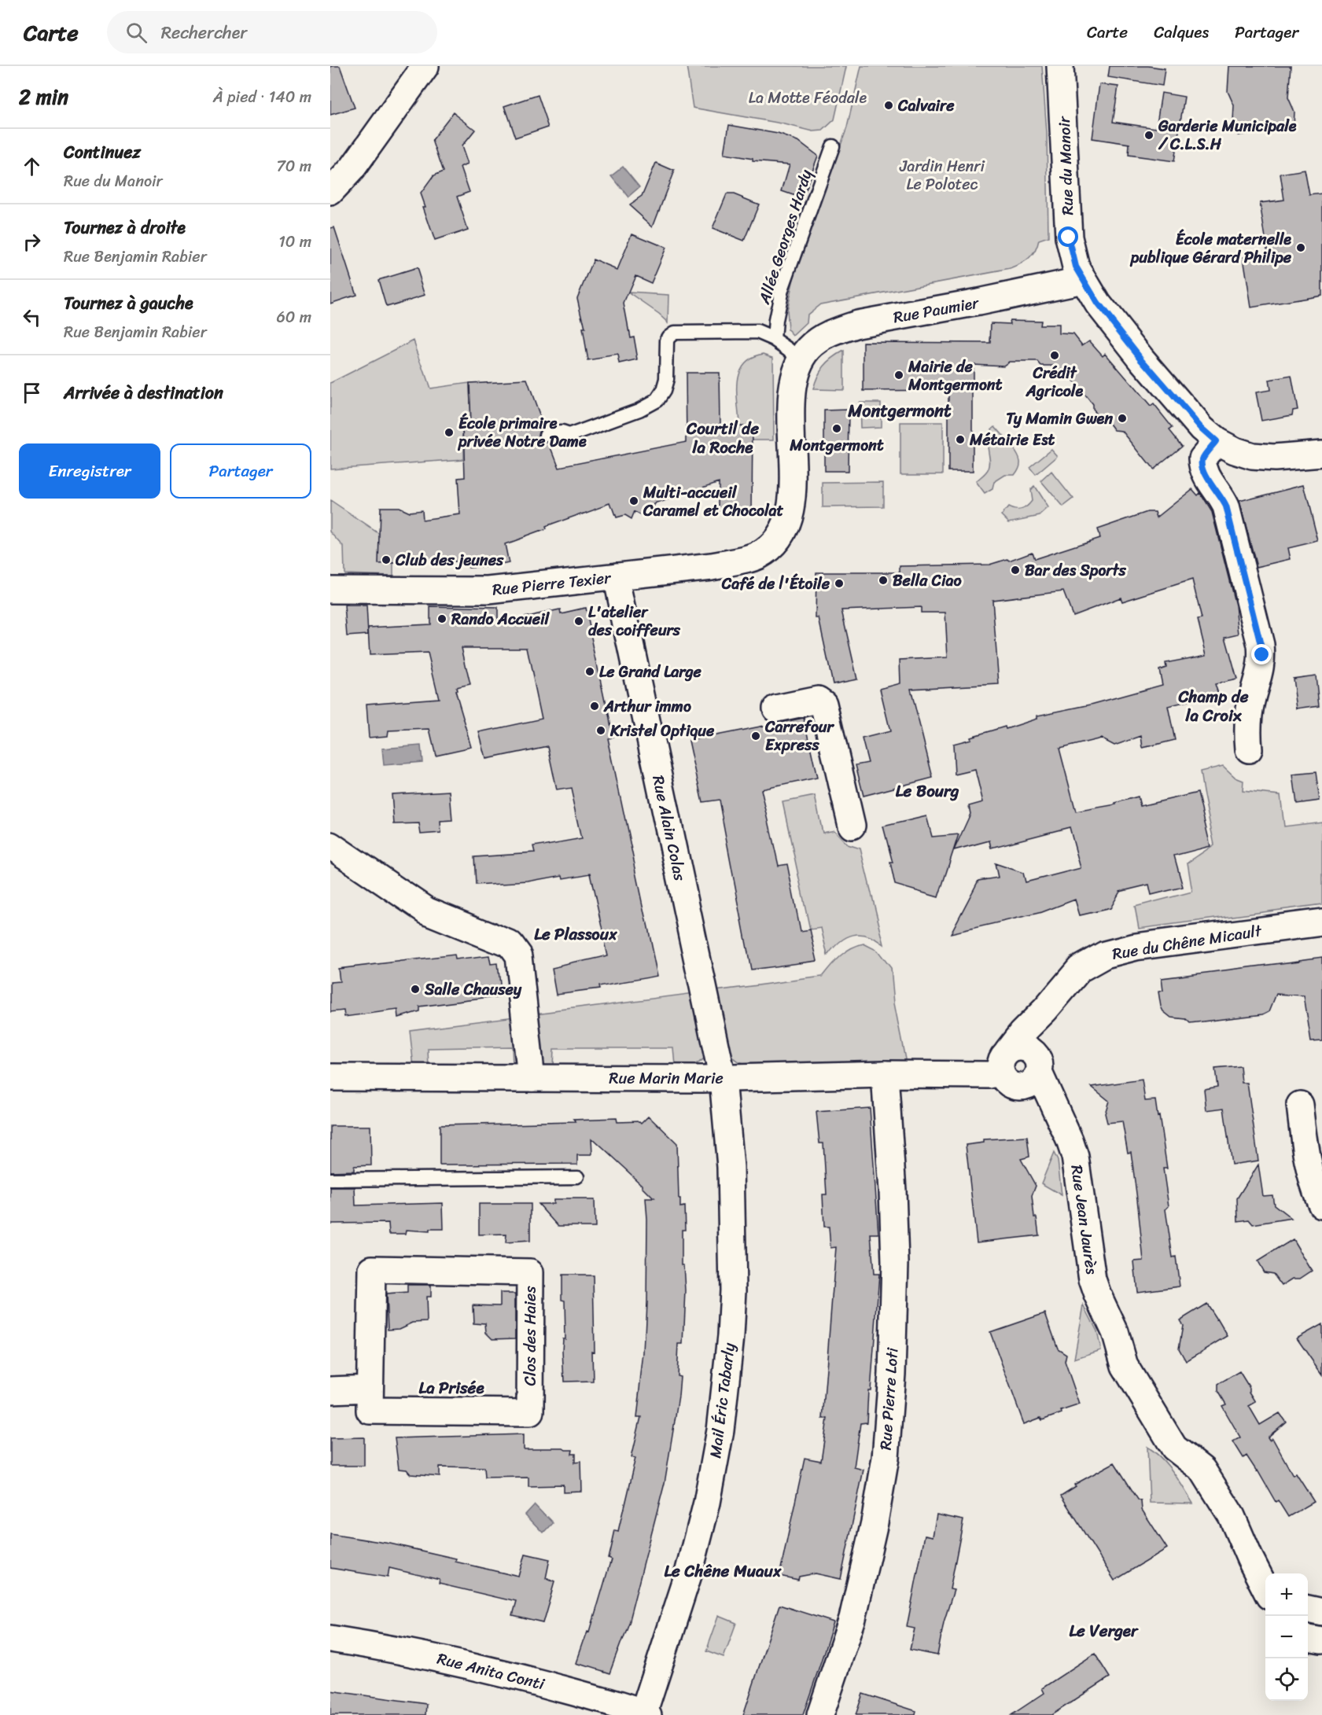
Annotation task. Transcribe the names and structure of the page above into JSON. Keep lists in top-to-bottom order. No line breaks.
{"streets":{"street":["Rue du Manoir","Rue Paumier","Rue Pierre Texier","Rue Alain Colas","Rue du Chêne Micault","Rue Marin Marie","Rue Jean Jaurès","Clos des Haies","Rue Pierre Loti","Mail Éric Tabarly","Rue Anita Conti"],"lane":["Allée Georges Hardy"]},"crossings":[["Rue du Manoir","Rue Paumier"],["Rue Paumier","Rue Pierre Texier"],["Rue Pierre Texier","Rue Alain Colas"],["Rue Alain Colas","Rue Marin Marie"],["Rue Alain Colas","Mail Éric Tabarly"],["Rue du Chêne Micault","Rue Marin Marie"],["Rue du Chêne Micault","Rue Jean Jaurès"],["Rue Marin Marie","Rue Pierre Loti"],["Rue Marin Marie","Mail Éric Tabarly"],["Mail Éric Tabarly","Rue Anita Conti"]],"districts":["Montgermont","Courtil de la Roche","Champ de la Croix","Le Bourg","Le Plassoux","La Prisée","Le Chêne Muaux","Le Verger"],"parks":["La Motte Féodale","Jardin Henri Le Polotec"],"places":["Calvaire","Garderie Municipale / C.L.S.H","École maternelle publique Gérard Philipe","Crédit Agricole","Mairie de Montgermont","Ty Mamin Gwen","Montgermont","École primaire privée Notre Dame","Métairie Est","Multi-accueil Caramel et Chocolat","Club des jeunes","Bar des Sports","Bella Ciao","Café de l'Étoile","Rando Accueil","L'atelier des coiffeurs","Le Grand Large","Arthur immo","Kristel Optique","Carrefour Express","Salle Chausey"],"page":{"header":"Carte","search":"Rechercher","nav":["Carte","Calques","Partager"],"heading":["2 min","À pied · 140 m"],"list":[["Continuez","Rue du Manoir","70 m"],["Tournez à droite","Rue Benjamin Rabier","10 m"],["Tournez à gauche","Rue Benjamin Rabier","60 m"],"Arrivée à destination"],"buttons":["Enregistrer","Partager"],"map_buttons":["+","−"]}}
